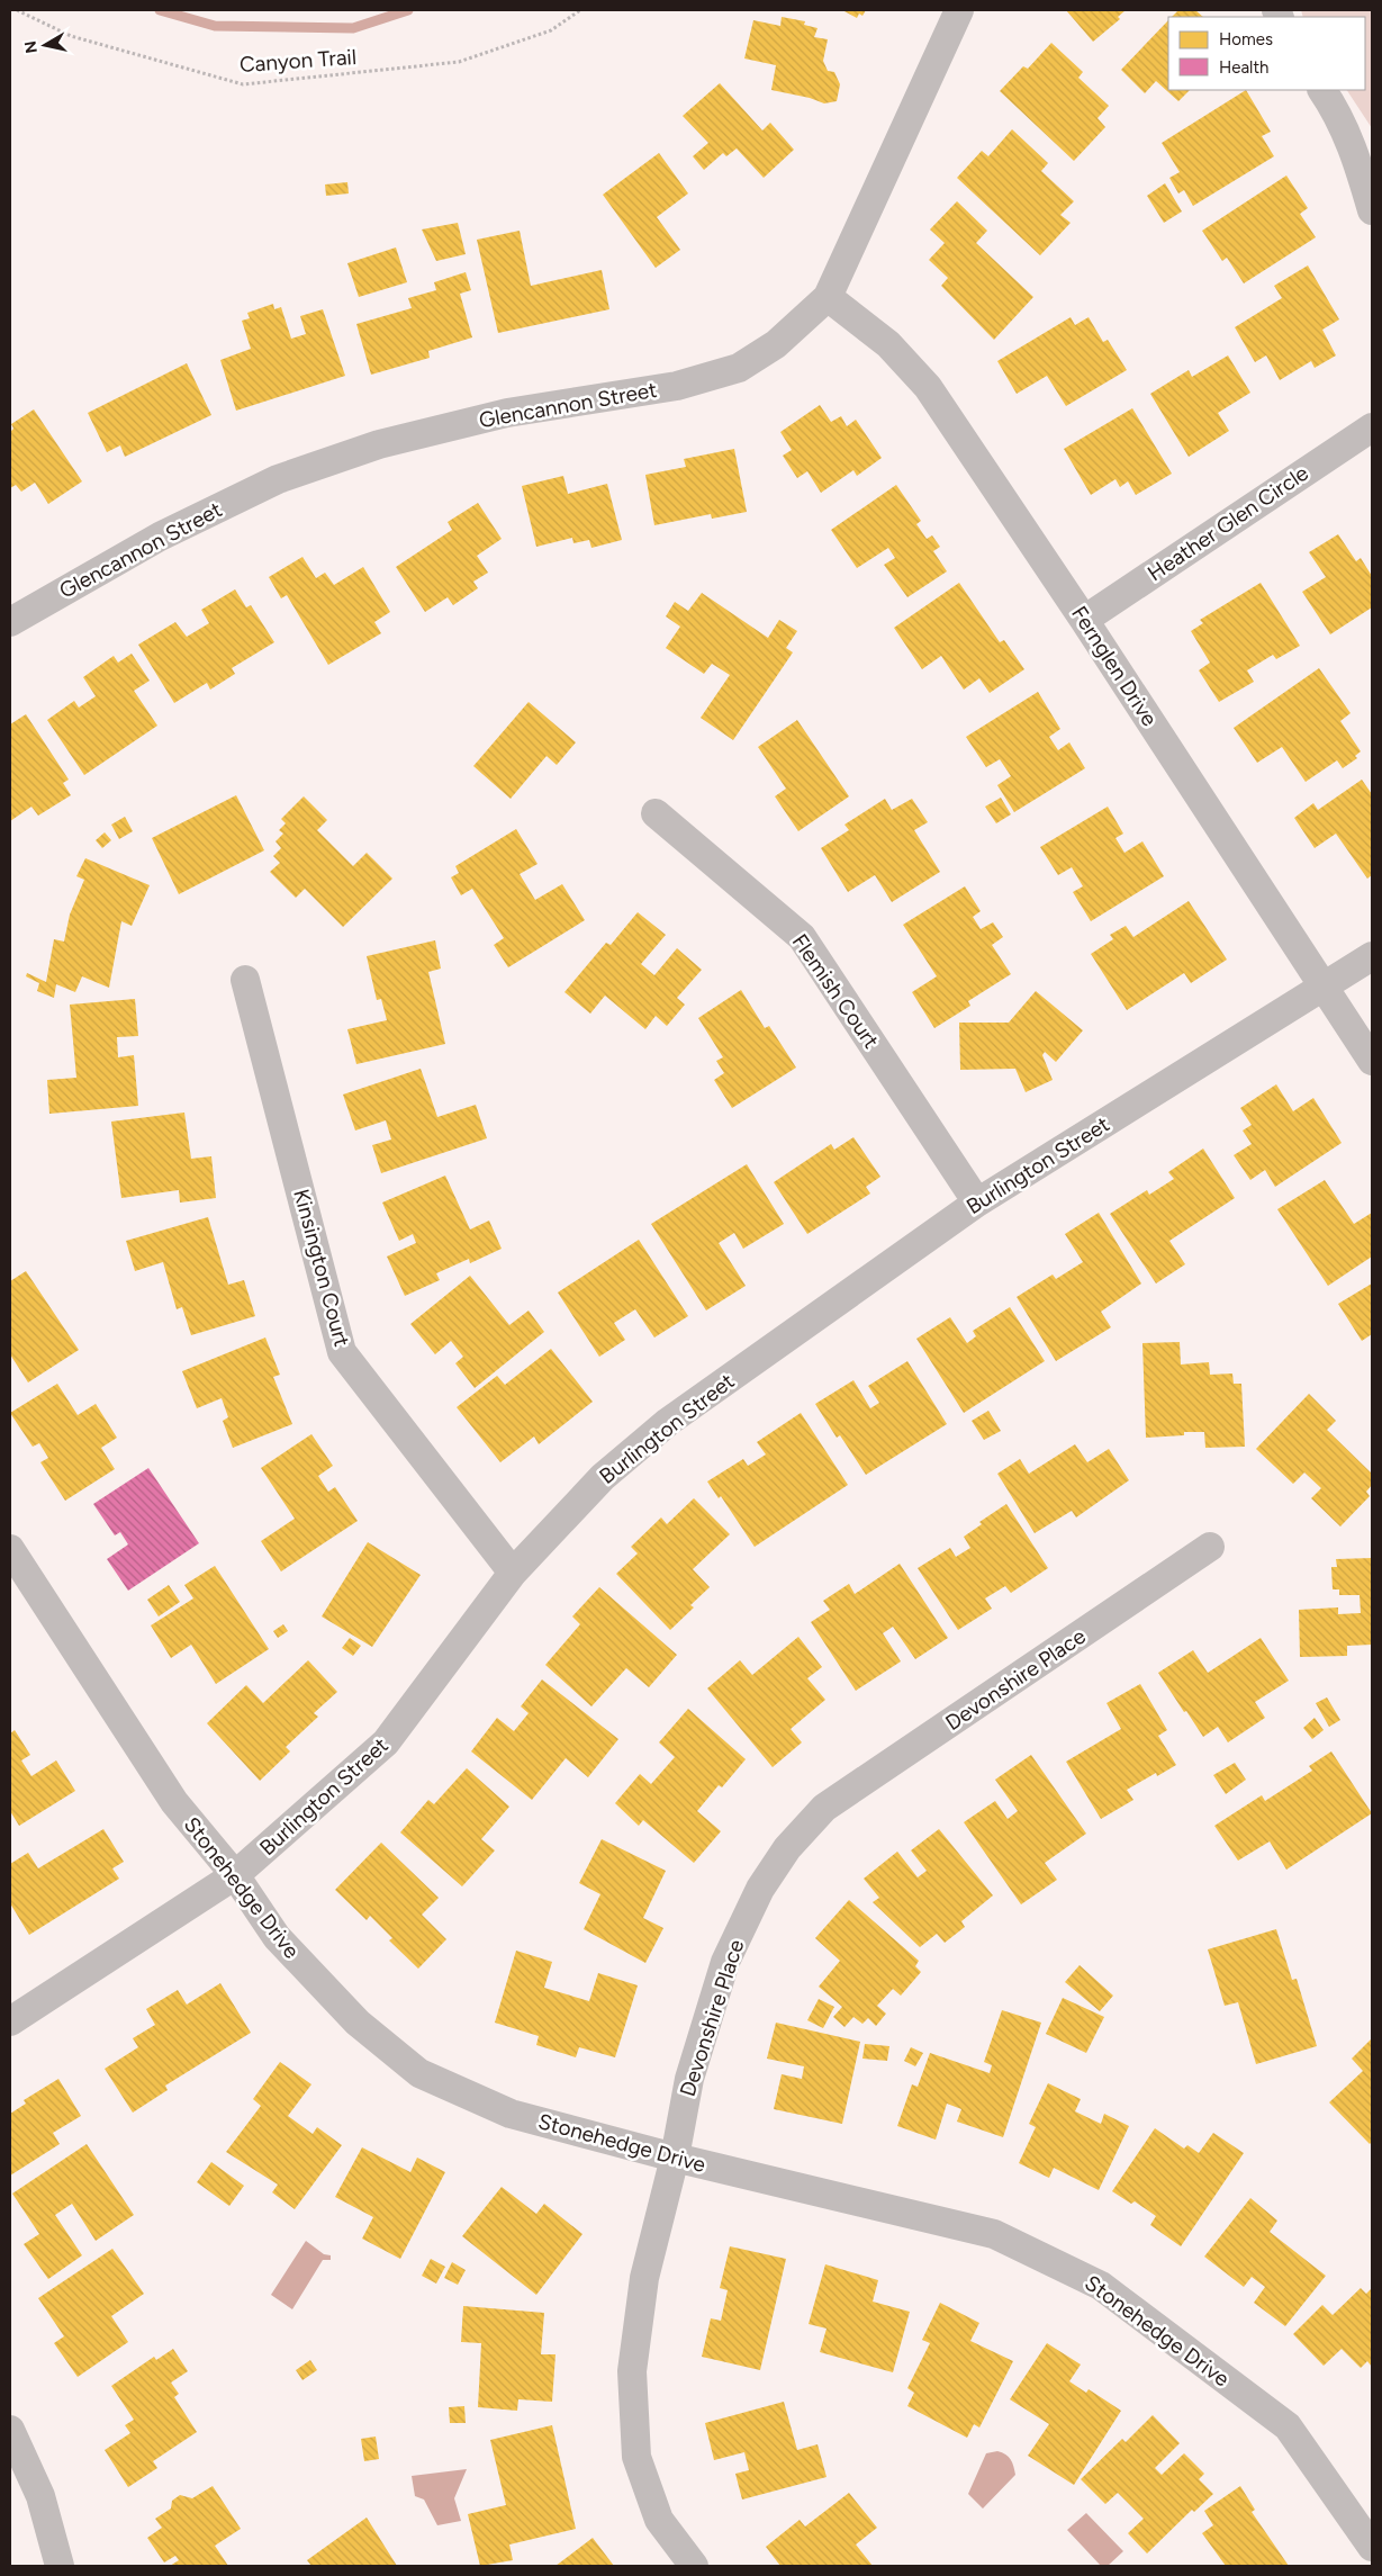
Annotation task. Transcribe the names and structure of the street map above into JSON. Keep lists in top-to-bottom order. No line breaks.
{"streets":{"street":["Glencannon Street","Heather Glen Circle","Fernglen Drive","Flemish Court","Burlington Street","Kinsington Court","Devonshire Place","Stonehedge Drive"],"path":["Canyon Trail"]},"crossings":[["Glencannon Street","Fernglen Drive"],["Heather Glen Circle","Fernglen Drive"],["Fernglen Drive","Burlington Street"],["Flemish Court","Burlington Street"],["Burlington Street","Kinsington Court"],["Burlington Street","Stonehedge Drive"],["Devonshire Place","Stonehedge Drive"]],"legend":["Homes","Health"],"north":"left"}
